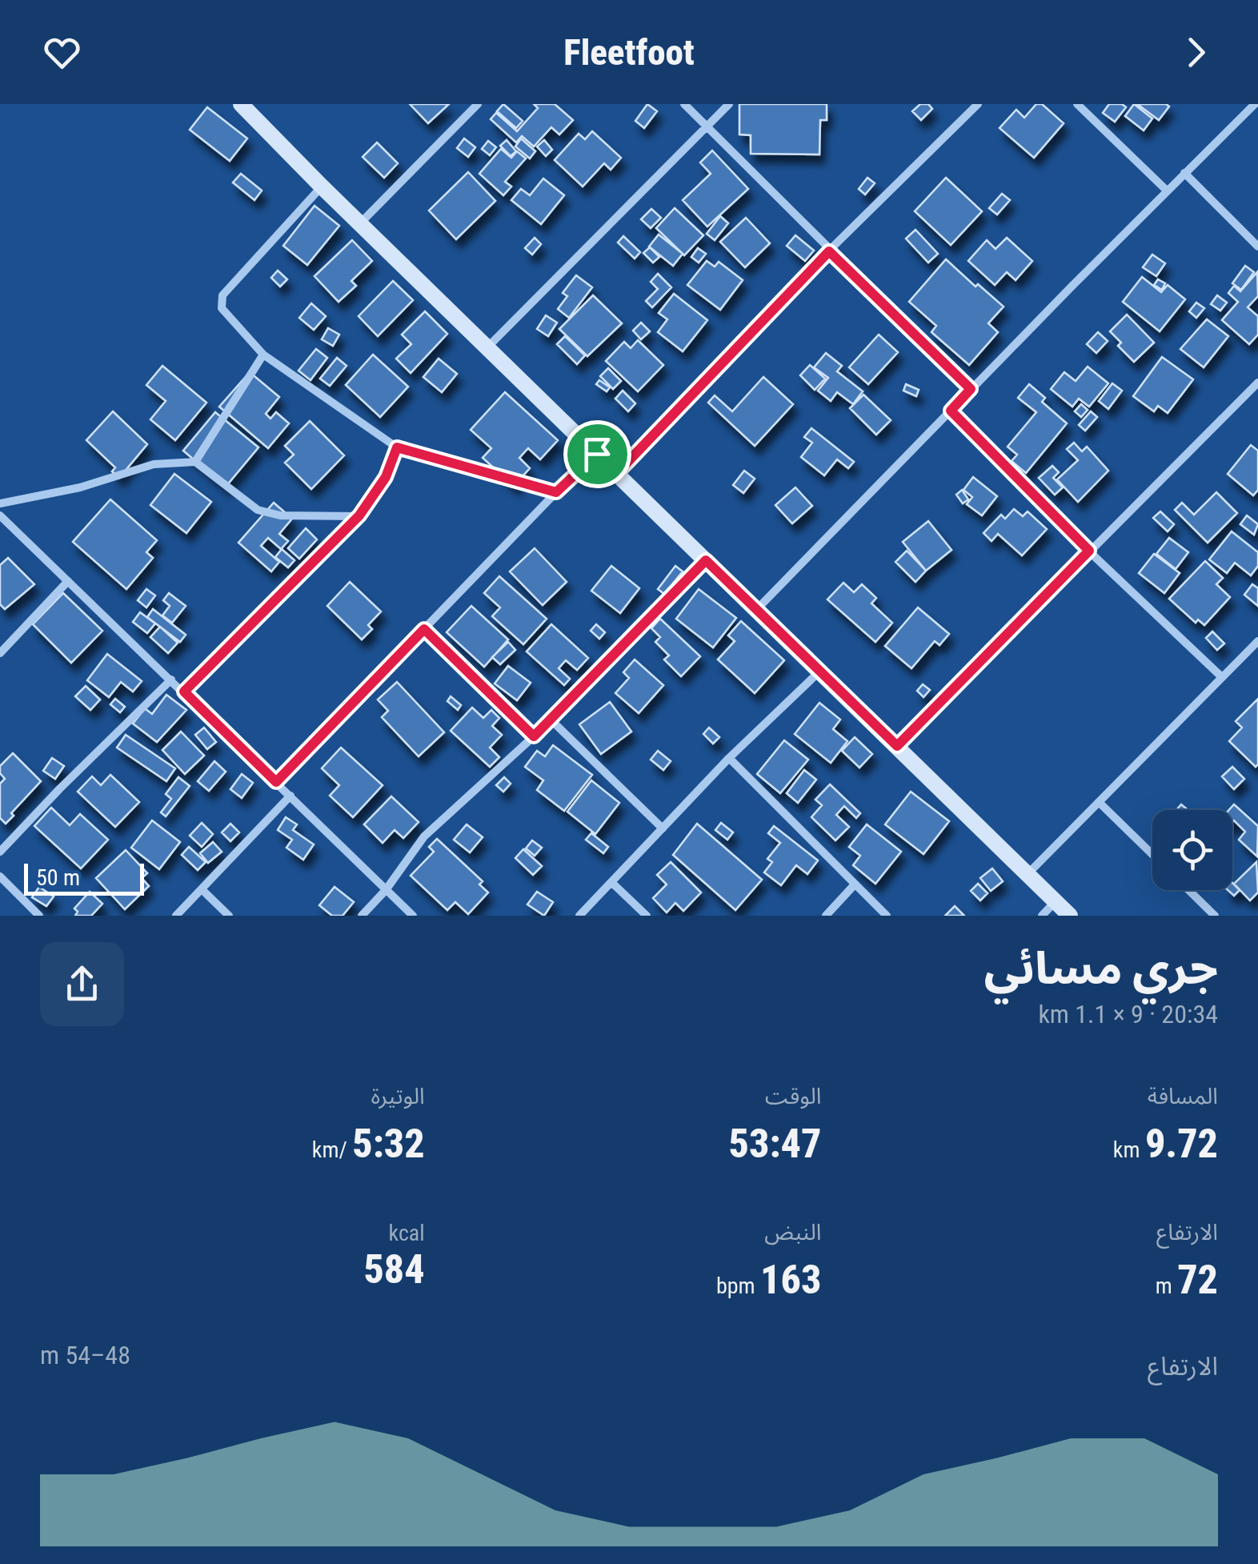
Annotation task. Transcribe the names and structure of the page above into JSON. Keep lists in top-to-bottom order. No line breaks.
{"scale_bar":"50 m","page":{"header":"Fleetfoot","scale":"50 m","heading":["جري مسائي","20:34 · 9 × 1.1 km"],"stats":[["المسافة","9.72 km"],["الوقت","53:47"],["الوتيرة","5:32 /km"],["الارتفاع","72 m"],["النبض","163 bpm"],["kcal","584"]],"chart":["الارتفاع","48–54 m"]}}
